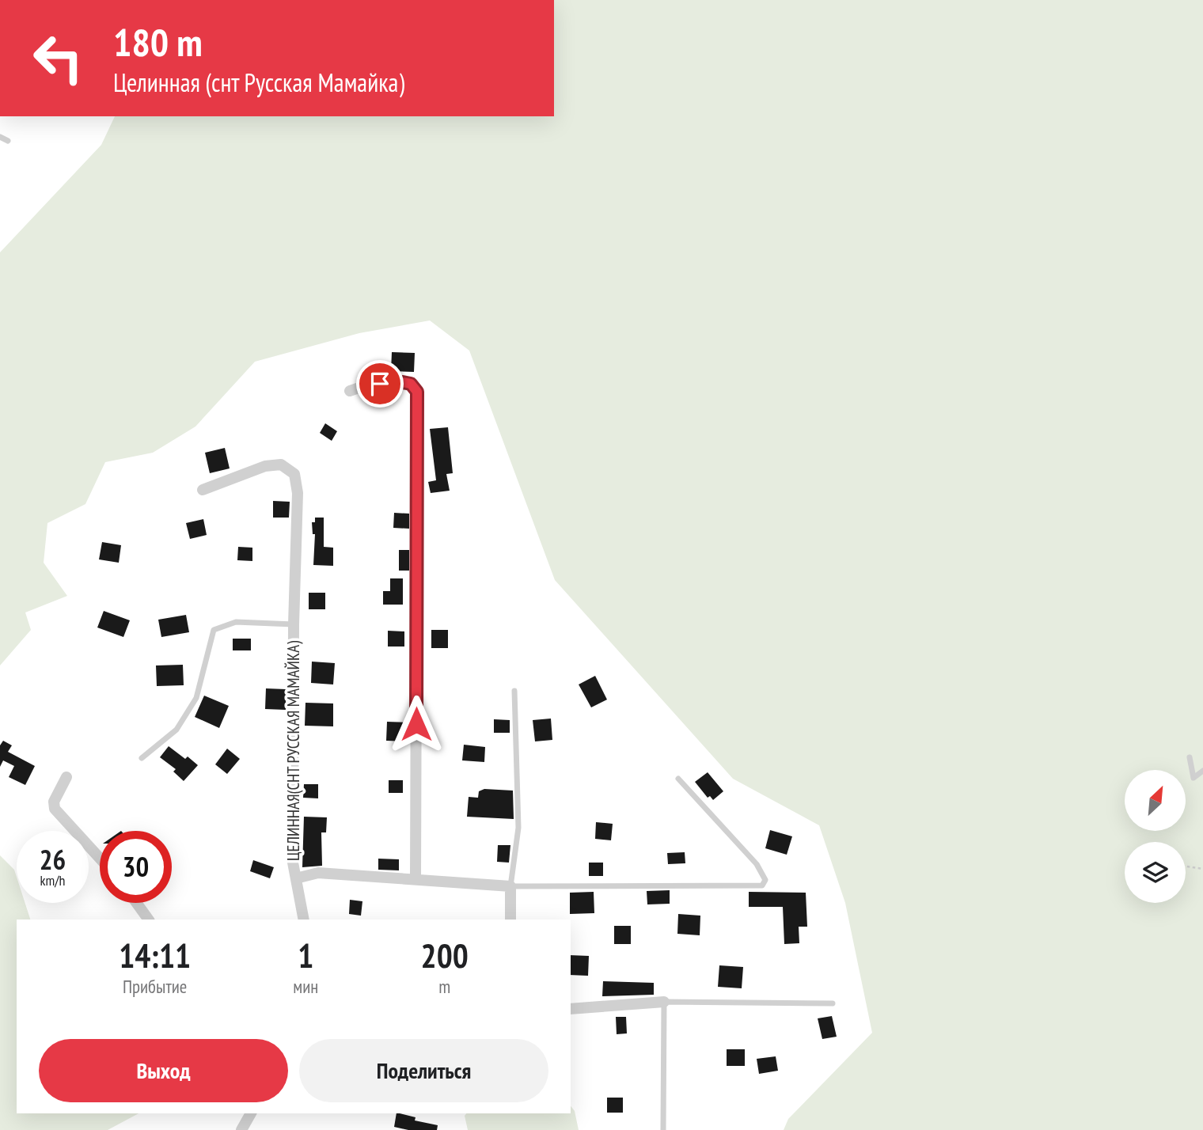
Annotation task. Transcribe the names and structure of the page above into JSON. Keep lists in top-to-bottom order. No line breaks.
{"streets":{"street":["ЦЕЛИННАЯ(СНТ РУССКАЯ МАМАЙКА)"]},"north":"top right","page":{"turn":["180 m","Целинная (снт Русская Мамайка)"],"speed":"26 km/h","limit":"30","eta":["14:11","Прибытие","1","мин","200","m"],"buttons":["Выход","Поделиться"]}}
